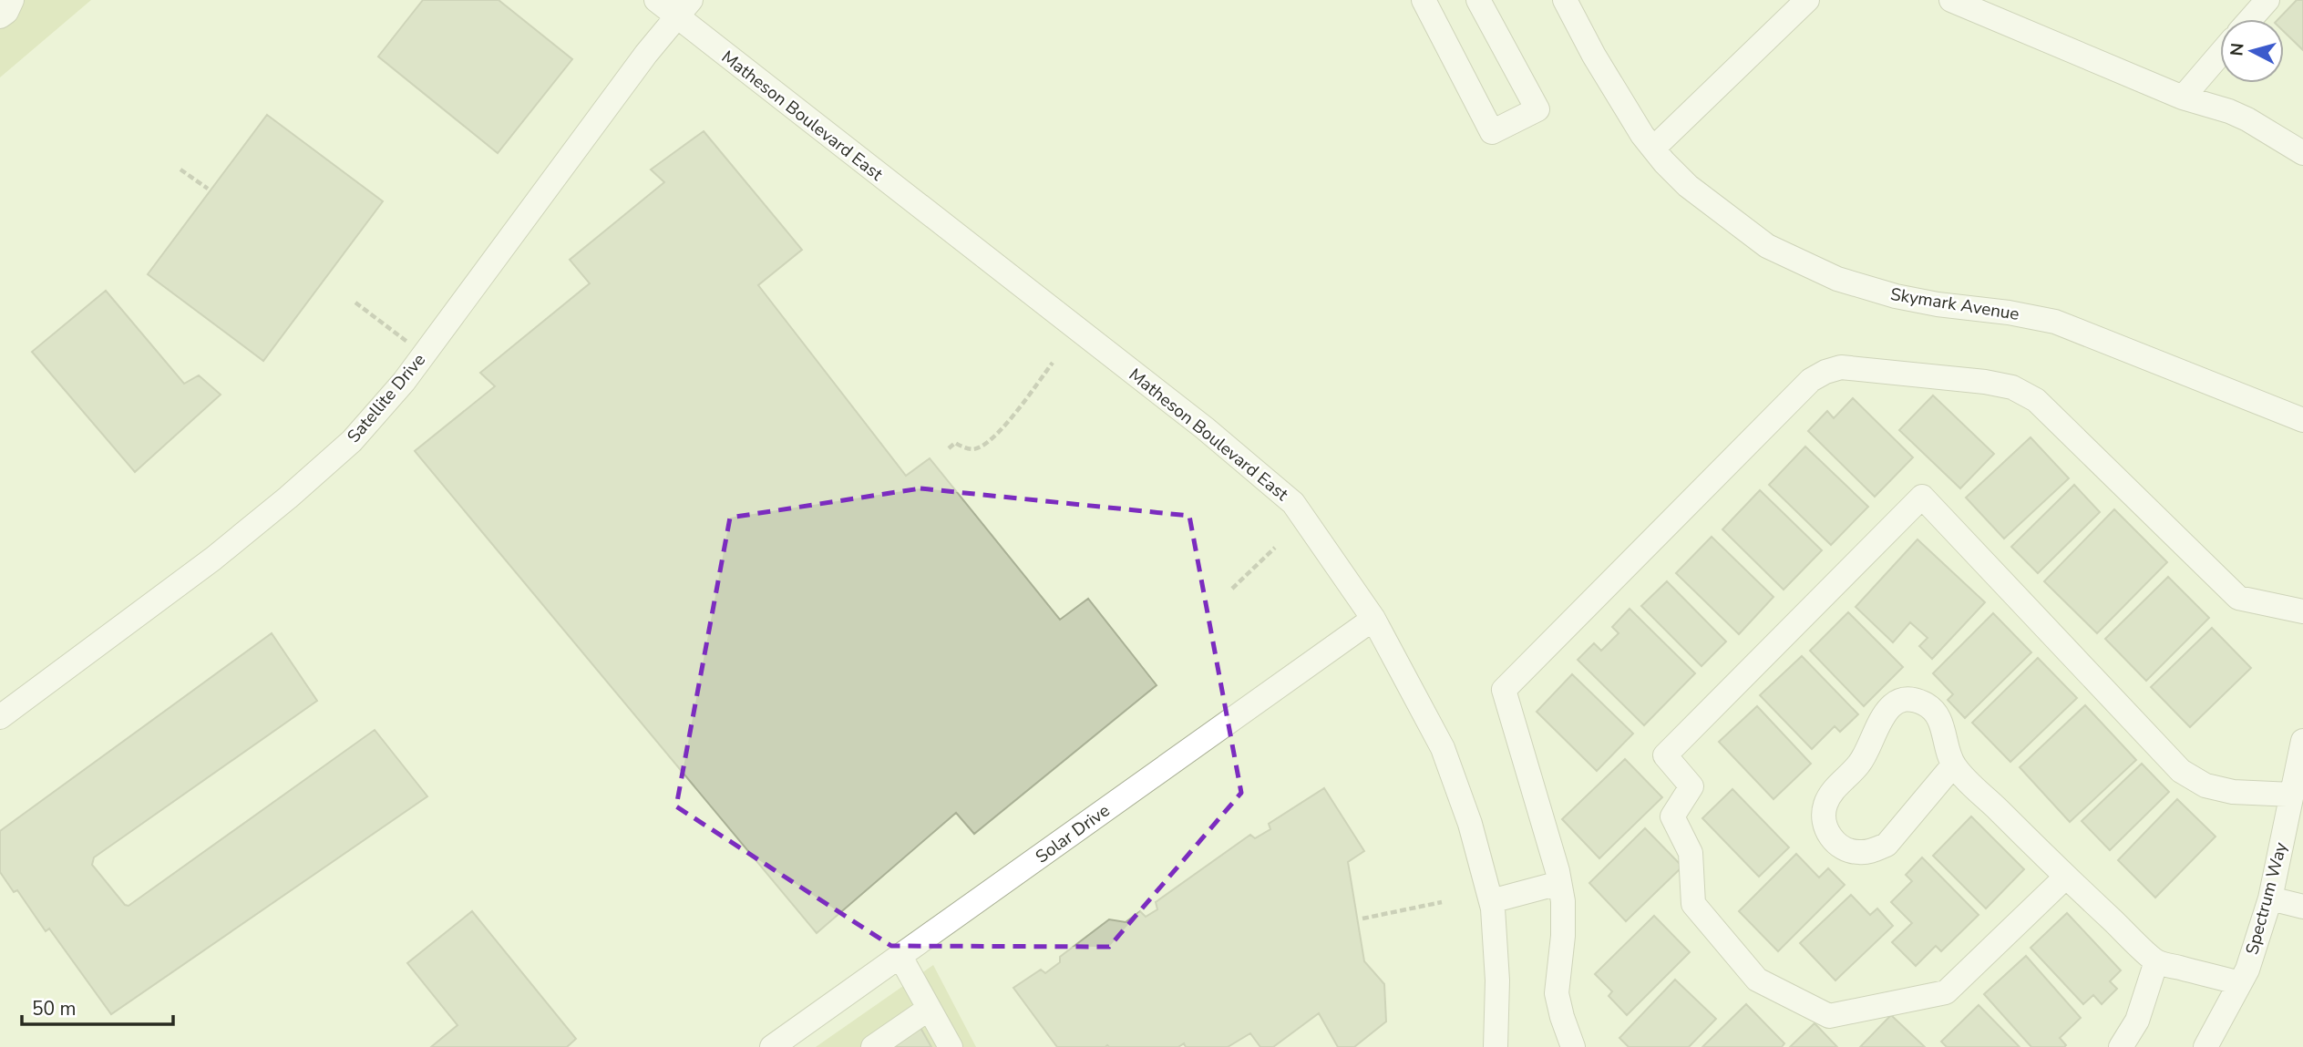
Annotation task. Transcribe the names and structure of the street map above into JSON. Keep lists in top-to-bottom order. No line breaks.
{"streets":{"street":["Matheson Boulevard East","Skymark Avenue","Satellite Drive","Solar Drive","Spectrum Way"]},"crossings":[["Matheson Boulevard East","Satellite Drive"],["Matheson Boulevard East","Solar Drive"]],"scale_bar":"50 m","north":"left"}
